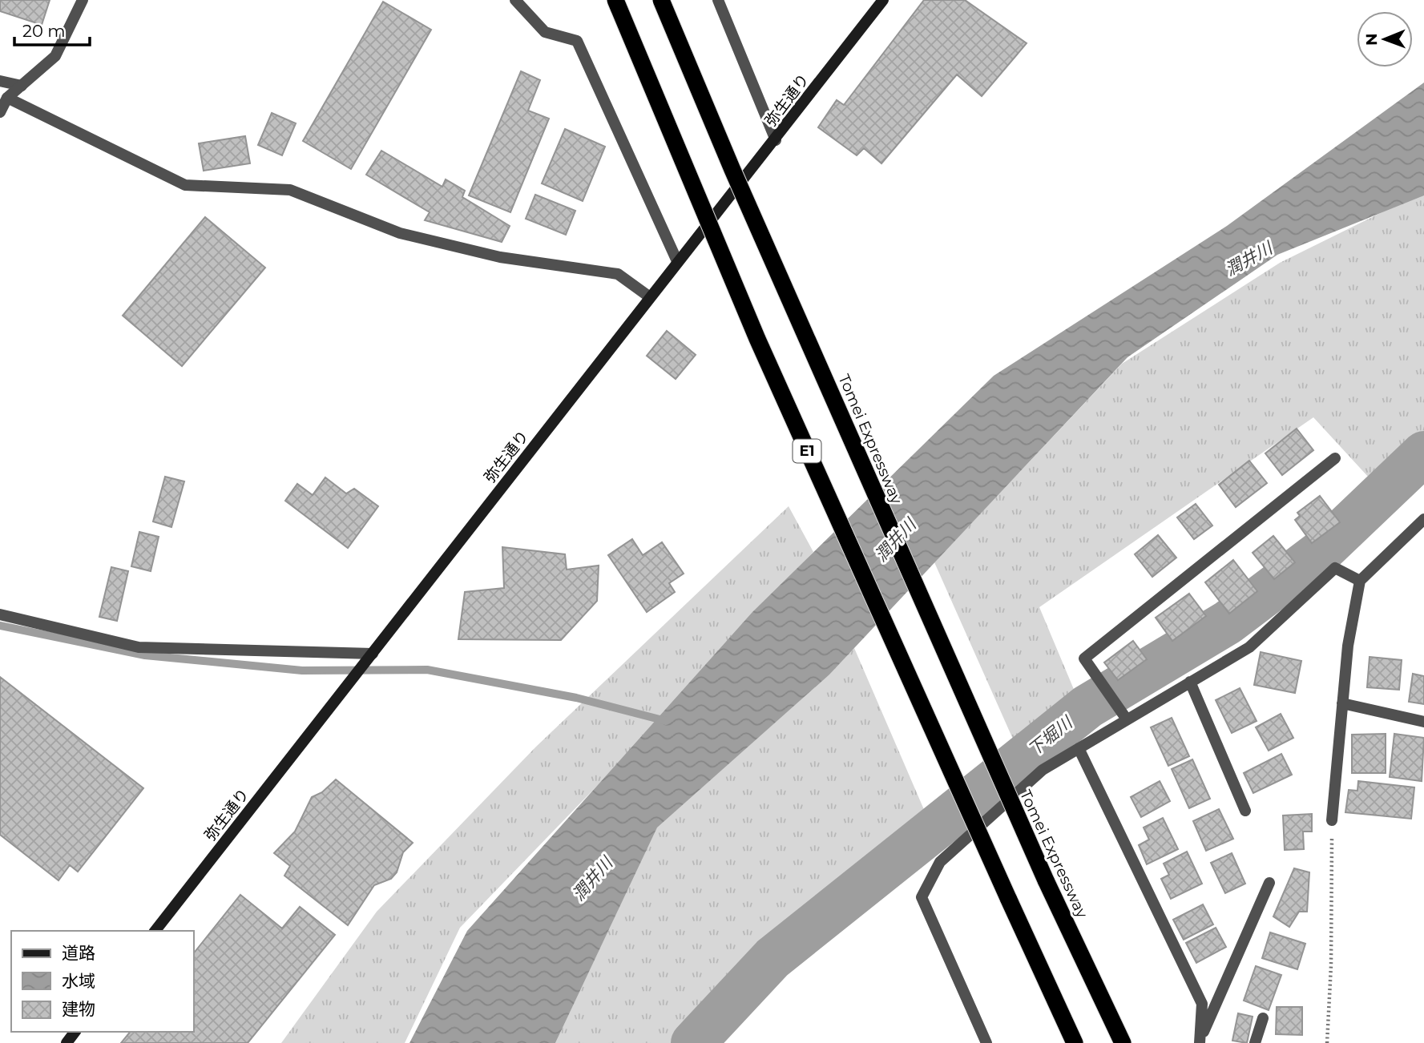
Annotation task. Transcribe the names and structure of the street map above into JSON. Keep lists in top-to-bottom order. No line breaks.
{"streets":{"highway":["Tomei Expressway","E1"],"street":["弥生通り"]},"water":["潤井川","下堀川"],"legend":["道路","水域","建物"],"scale_bar":"20 m","north":"left"}
